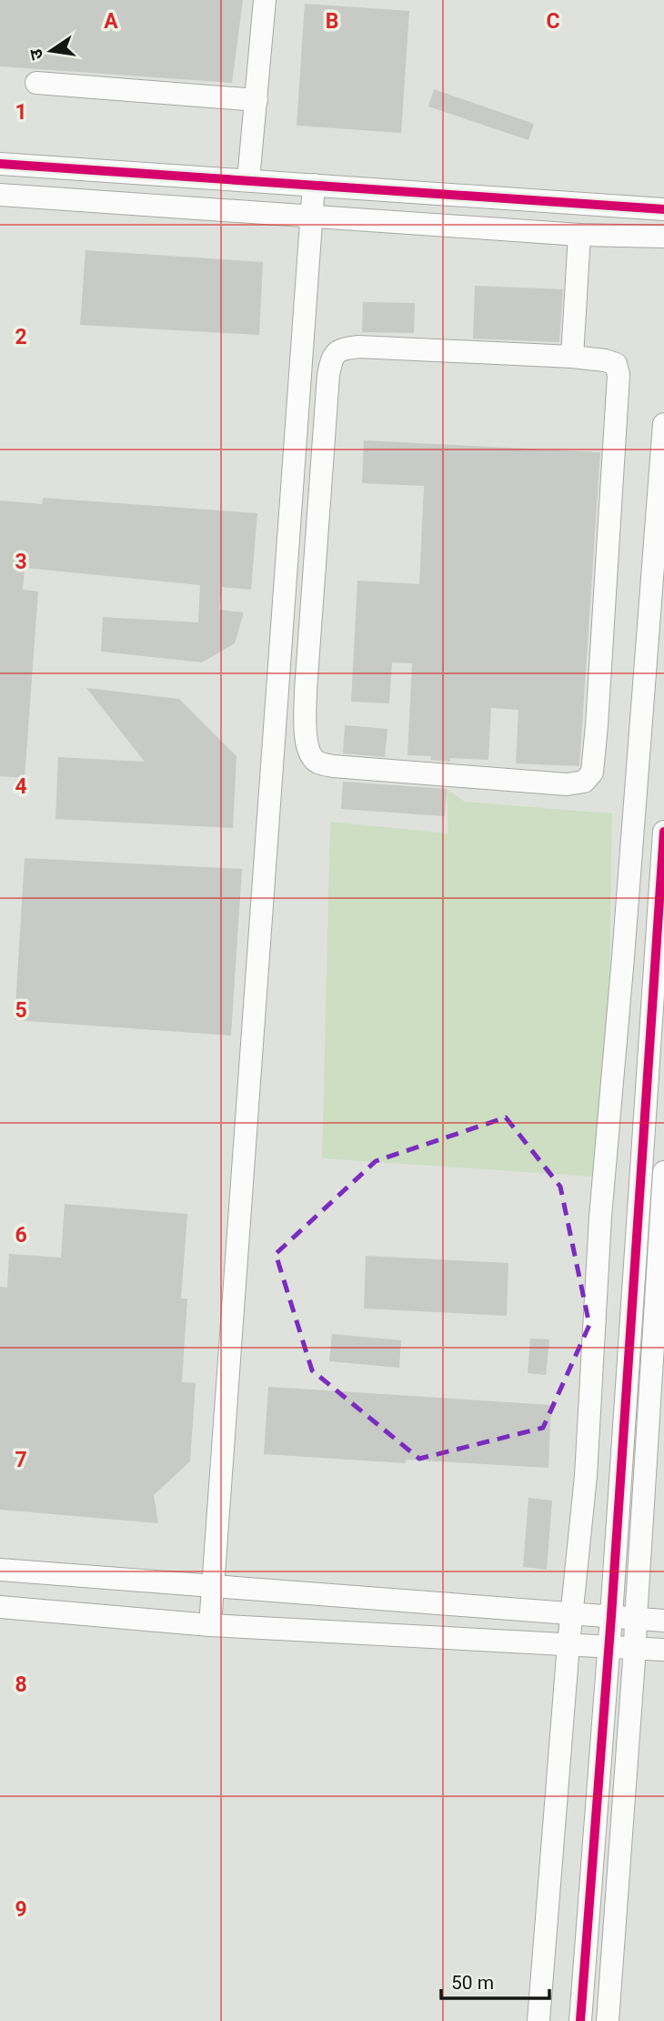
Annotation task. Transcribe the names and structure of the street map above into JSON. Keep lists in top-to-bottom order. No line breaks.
{"scale_bar":"50 m","north":"left","grid":{"columns":["A","B","C"],"rows":["1","2","3","4","5","6","7","8","9"]}}
